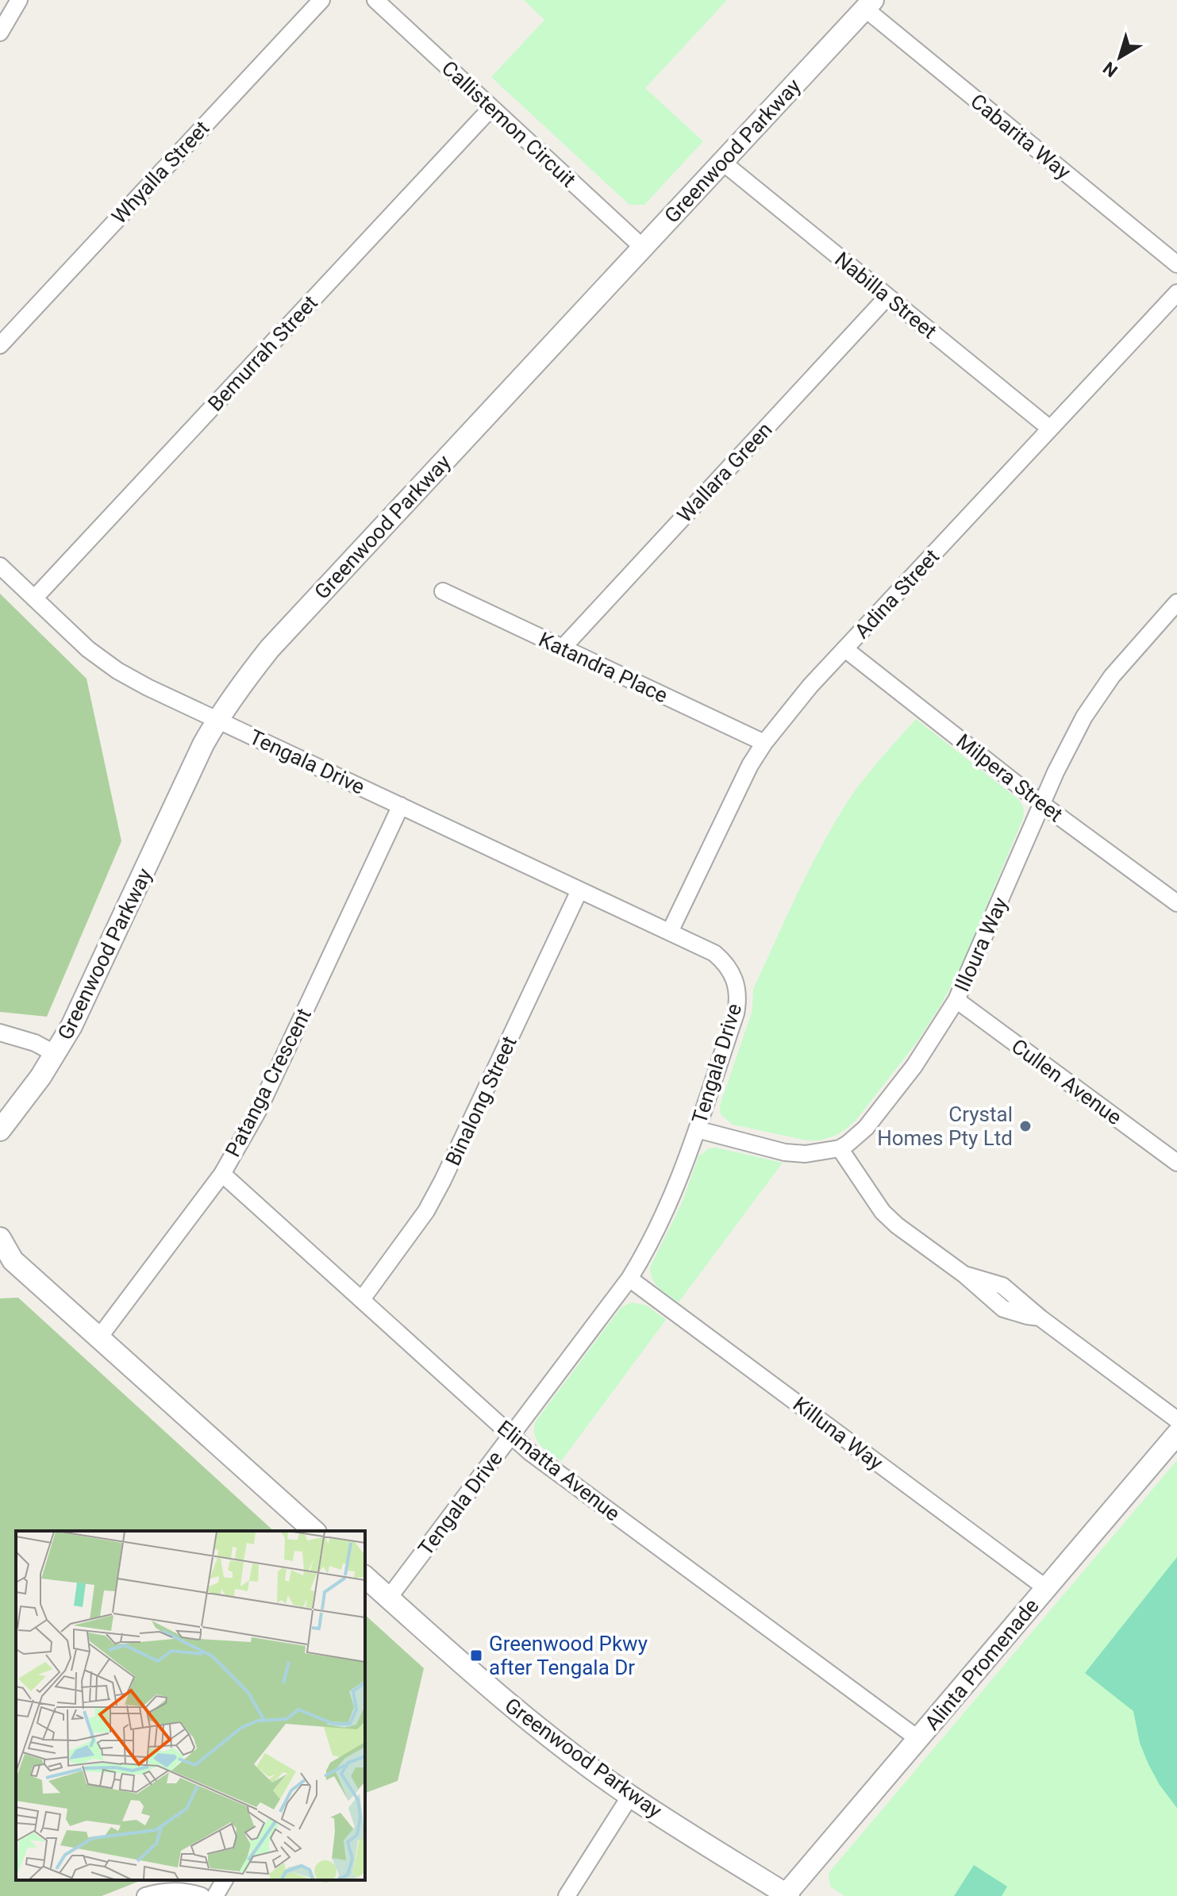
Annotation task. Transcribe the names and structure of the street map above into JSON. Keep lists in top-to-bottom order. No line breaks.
{"streets":{"street":["Callistemon Circuit","Cabarita Way","Greenwood Parkway","Whyalla Street","Nabilla Street","Bemurrah Street","Wallara Green","Adina Street","Katandra Place","Tengala Drive","Milpera Street","Illoura Way","Cullen Avenue","Patanga Crescent","Binalong Street","Killuna Way","Elimatta Avenue","Alinta Promenade"]},"crossings":[["Callistemon Circuit","Greenwood Parkway"],["Callistemon Circuit","Bemurrah Street"],["Cabarita Way","Greenwood Parkway"],["Greenwood Parkway","Nabilla Street"],["Greenwood Parkway","Tengala Drive"],["Greenwood Parkway","Alinta Promenade"],["Nabilla Street","Wallara Green"],["Nabilla Street","Adina Street"],["Wallara Green","Katandra Place"],["Adina Street","Katandra Place"],["Adina Street","Tengala Drive"],["Adina Street","Milpera Street"],["Tengala Drive","Illoura Way"],["Tengala Drive","Patanga Crescent"],["Tengala Drive","Binalong Street"],["Tengala Drive","Killuna Way"],["Tengala Drive","Elimatta Avenue"],["Milpera Street","Illoura Way"],["Illoura Way","Cullen Avenue"],["Patanga Crescent","Elimatta Avenue"],["Binalong Street","Elimatta Avenue"],["Killuna Way","Alinta Promenade"],["Elimatta Avenue","Alinta Promenade"]],"places":{"other":["Crystal Homes Pty Ltd"],"transit":["Greenwood Pkwy after Tengala Dr"]},"north":"bottom left"}
